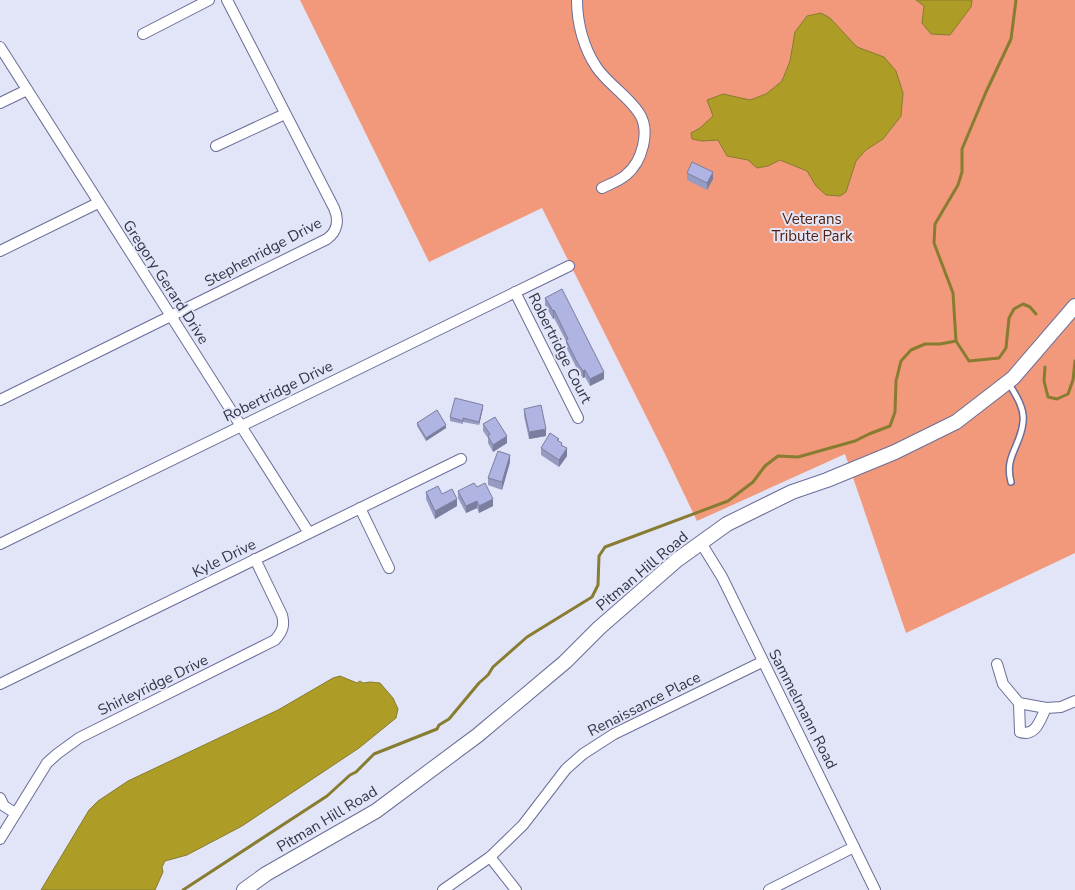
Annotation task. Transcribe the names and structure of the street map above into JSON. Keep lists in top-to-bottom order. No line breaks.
{"streets":{"main road":["Pitman Hill Road"],"street":["Stephenridge Drive","Gregory Gerard Drive","Robertridge Court","Robertridge Drive","Kyle Drive","Shirleyridge Drive","Renaissance Place","Sammelmann Road"]},"crossings":[["Stephenridge Drive","Gregory Gerard Drive"],["Gregory Gerard Drive","Robertridge Drive"],["Gregory Gerard Drive","Kyle Drive"],["Robertridge Court","Robertridge Drive"],["Kyle Drive","Shirleyridge Drive"],["Pitman Hill Road","Sammelmann Road"],["Renaissance Place","Sammelmann Road"]],"parks":["Veterans Tribute Park"]}
